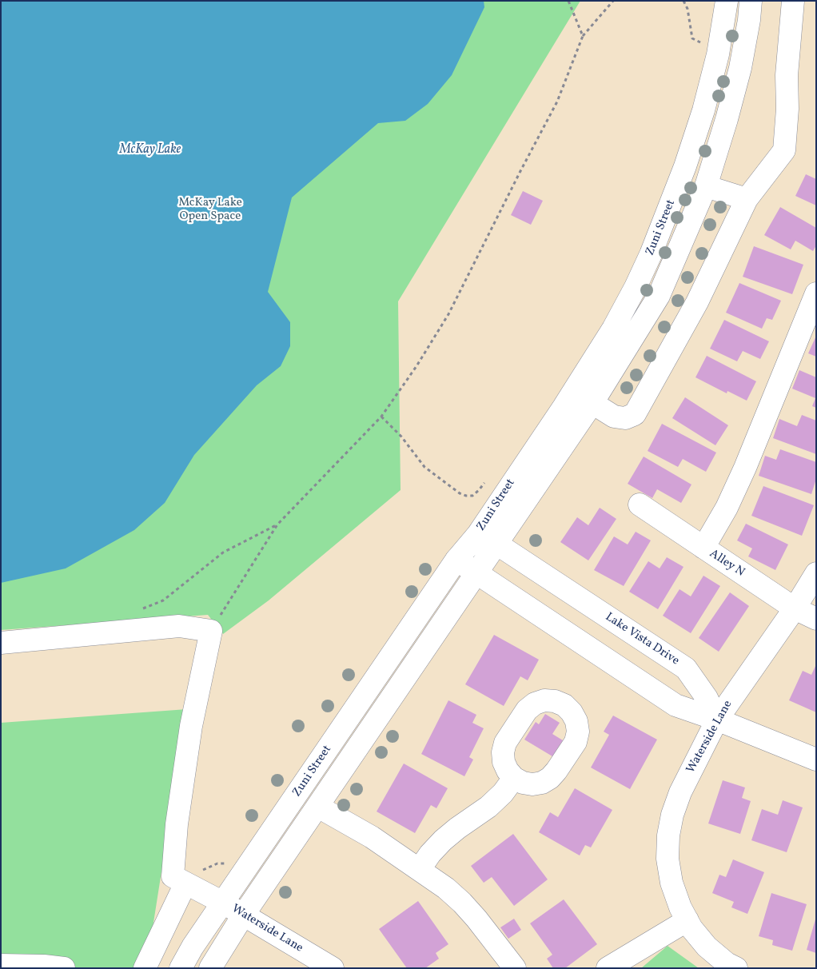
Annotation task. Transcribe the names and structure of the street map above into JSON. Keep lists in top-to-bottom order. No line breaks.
{"streets":{"main road":["Zuni Street","Alley N","Lake Vista Drive","Waterside Lane"]},"crossings":[["Zuni Street","Lake Vista Drive"],["Zuni Street","Waterside Lane"],["Alley N","Waterside Lane"],["Lake Vista Drive","Waterside Lane"]],"water":["McKay Lake"],"parks":["McKay Lake Open Space"]}
